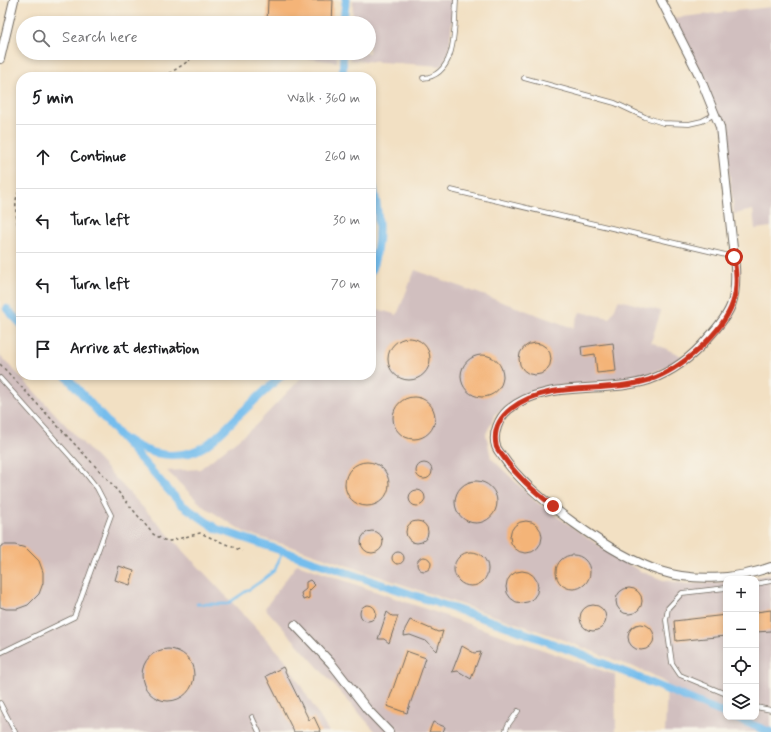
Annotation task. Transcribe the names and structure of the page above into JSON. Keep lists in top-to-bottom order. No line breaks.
{"page":{"search":"Search here","heading":["5 min","Walk · 360 m"],"list":[["Continue","260 m"],["Turn left","30 m"],["Turn left","70 m"],"Arrive at destination"],"map_buttons":["+","−"]}}
